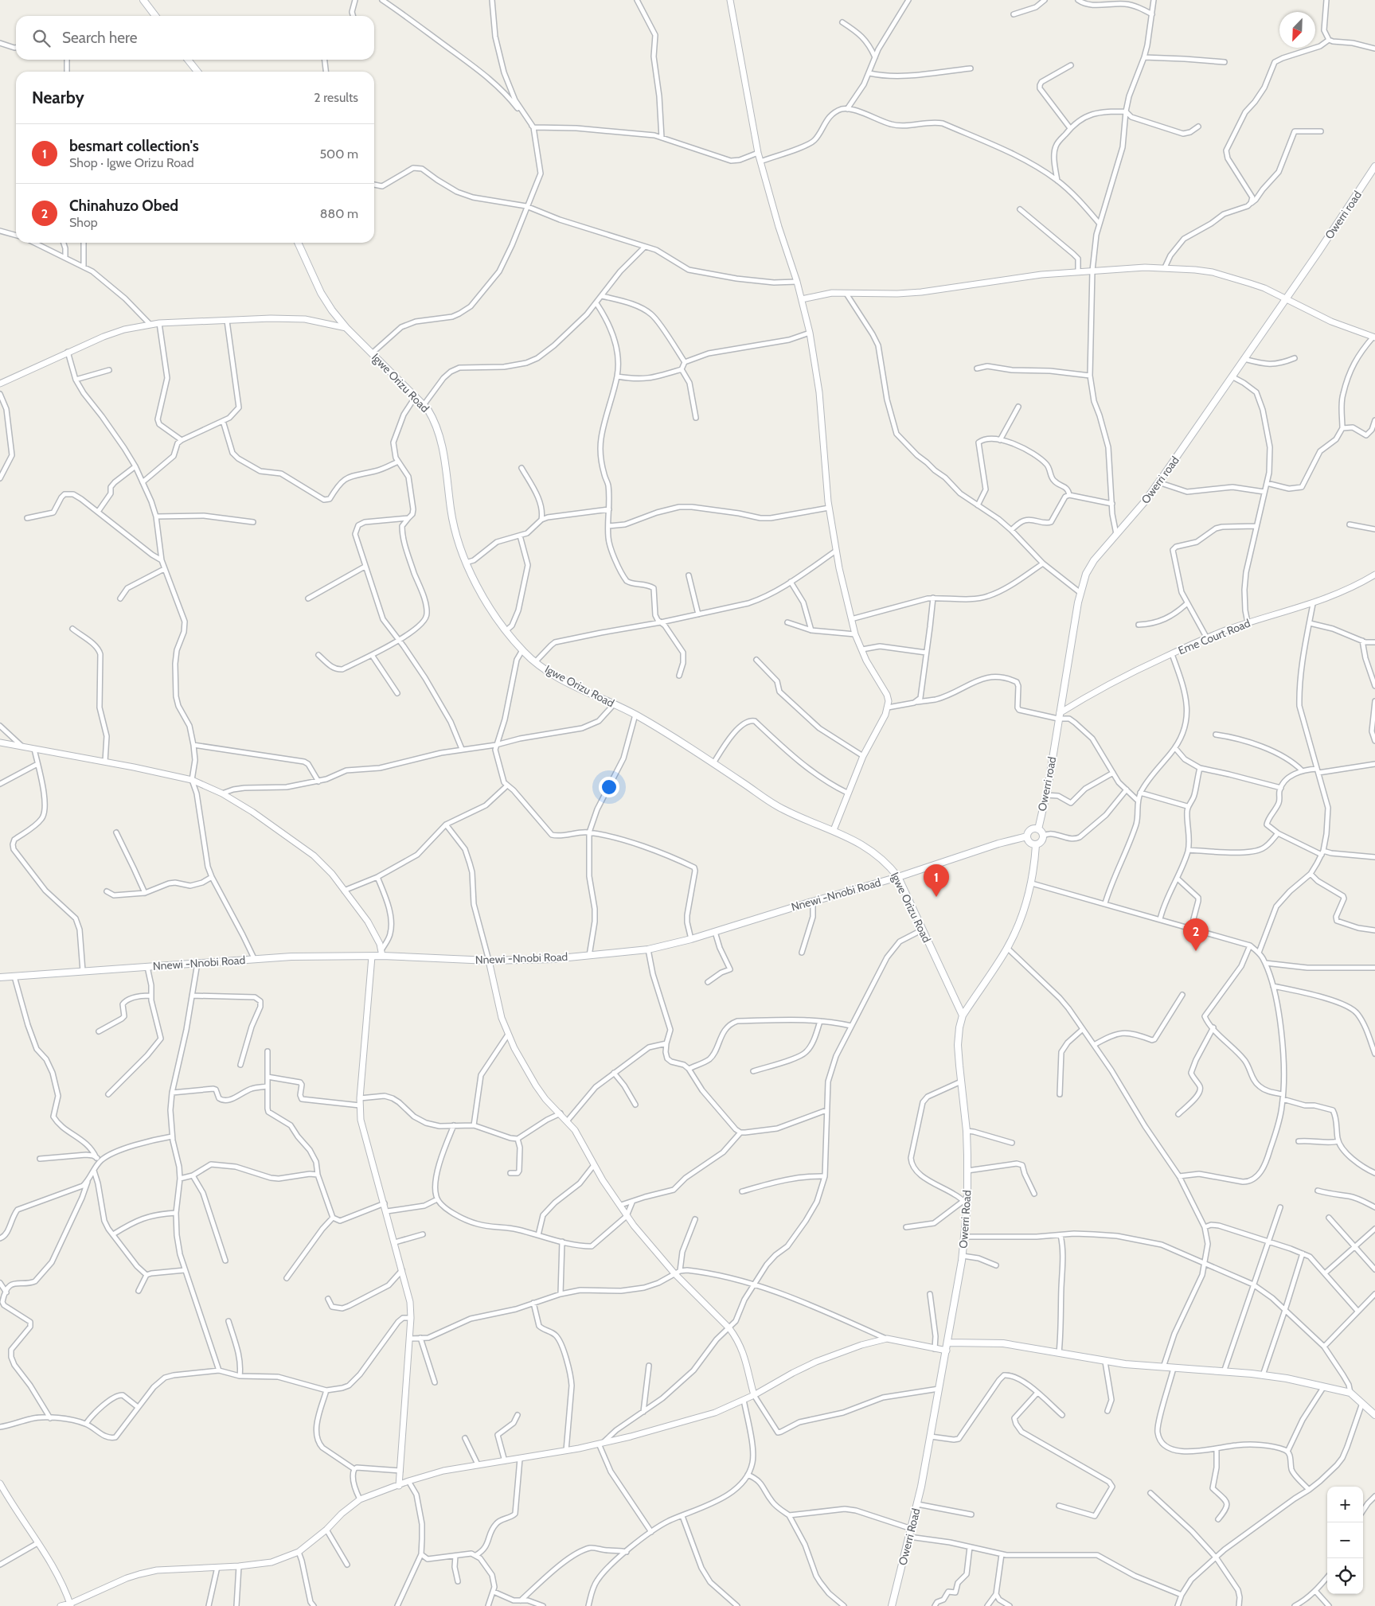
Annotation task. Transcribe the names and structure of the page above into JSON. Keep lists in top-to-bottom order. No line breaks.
{"streets":{"main road":["Owerri road","Igwe Orizu Road","Nnewi -Nnobi Road","Owerri Road"],"street":["Eme Court Road"]},"crossings":[["Owerri road","Eme Court Road"],["Owerri road","Nnewi -Nnobi Road"],["Owerri road","Owerri Road"],["Igwe Orizu Road","Nnewi -Nnobi Road"],["Igwe Orizu Road","Owerri Road"],["Nnewi -Nnobi Road","Owerri Road"]],"north":"bottom left","page":{"search":"Search here","heading":["Nearby","2 results"],"list":[{"mark":"1","name":"besmart collection's","note":"Shop · Igwe Orizu Road","value":"500 m"},{"mark":"2","name":"Chinahuzo Obed","note":"Shop","value":"880 m"}],"pins":["1","2"],"map_buttons":["+","−"]}}
